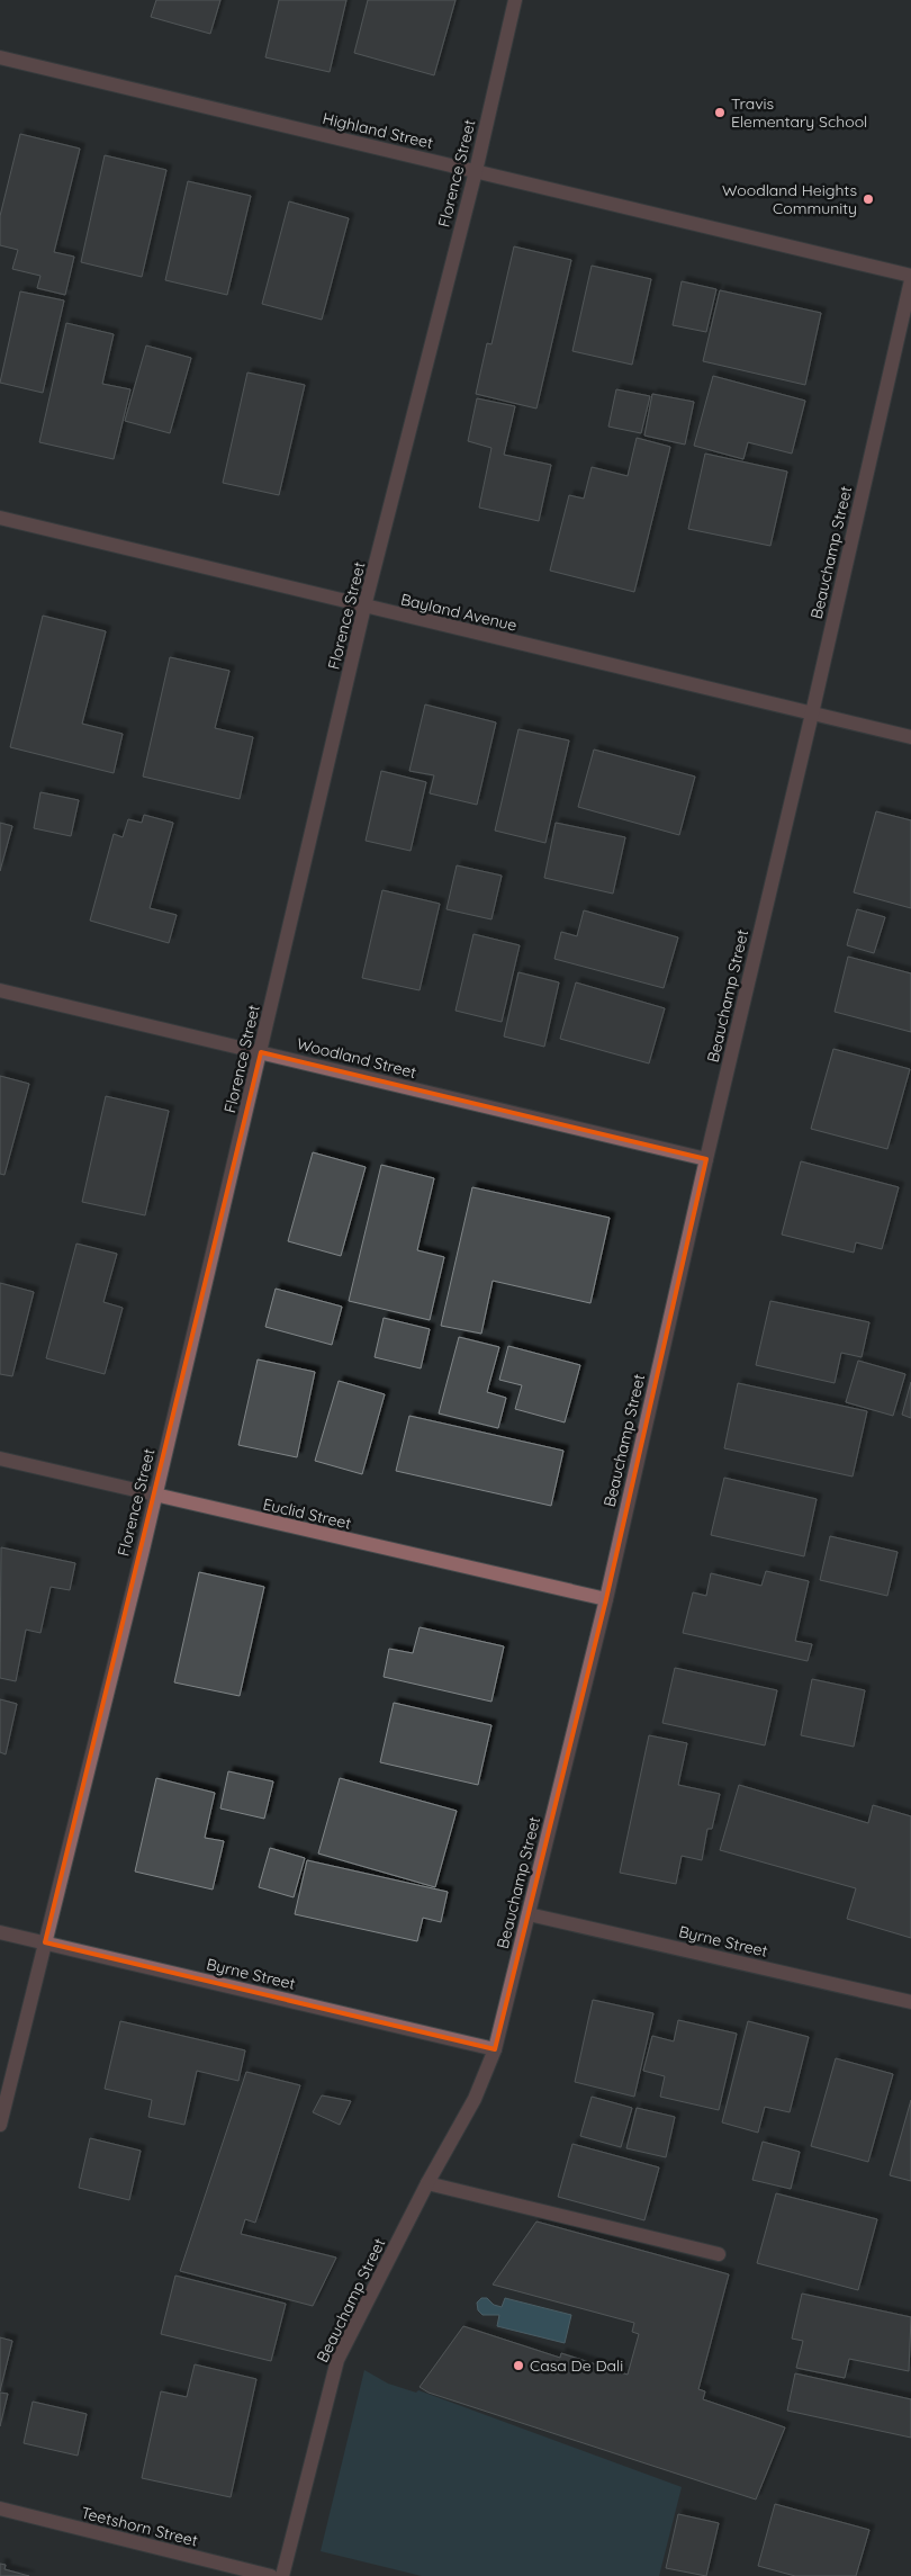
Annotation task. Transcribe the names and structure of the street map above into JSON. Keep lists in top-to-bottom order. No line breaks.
{"streets":{"street":["Highland Street","Florence Street","Beauchamp Street","Bayland Avenue","Woodland Street","Euclid Street","Byrne Street","Teetshorn Street"]},"crossings":[["Highland Street","Florence Street"],["Florence Street","Bayland Avenue"],["Florence Street","Woodland Street"],["Florence Street","Euclid Street"],["Florence Street","Byrne Street"],["Beauchamp Street","Bayland Avenue"],["Beauchamp Street","Woodland Street"],["Beauchamp Street","Euclid Street"],["Beauchamp Street","Byrne Street"]],"places":["Travis Elementary School","Woodland Heights Community","Casa De Dali"]}
